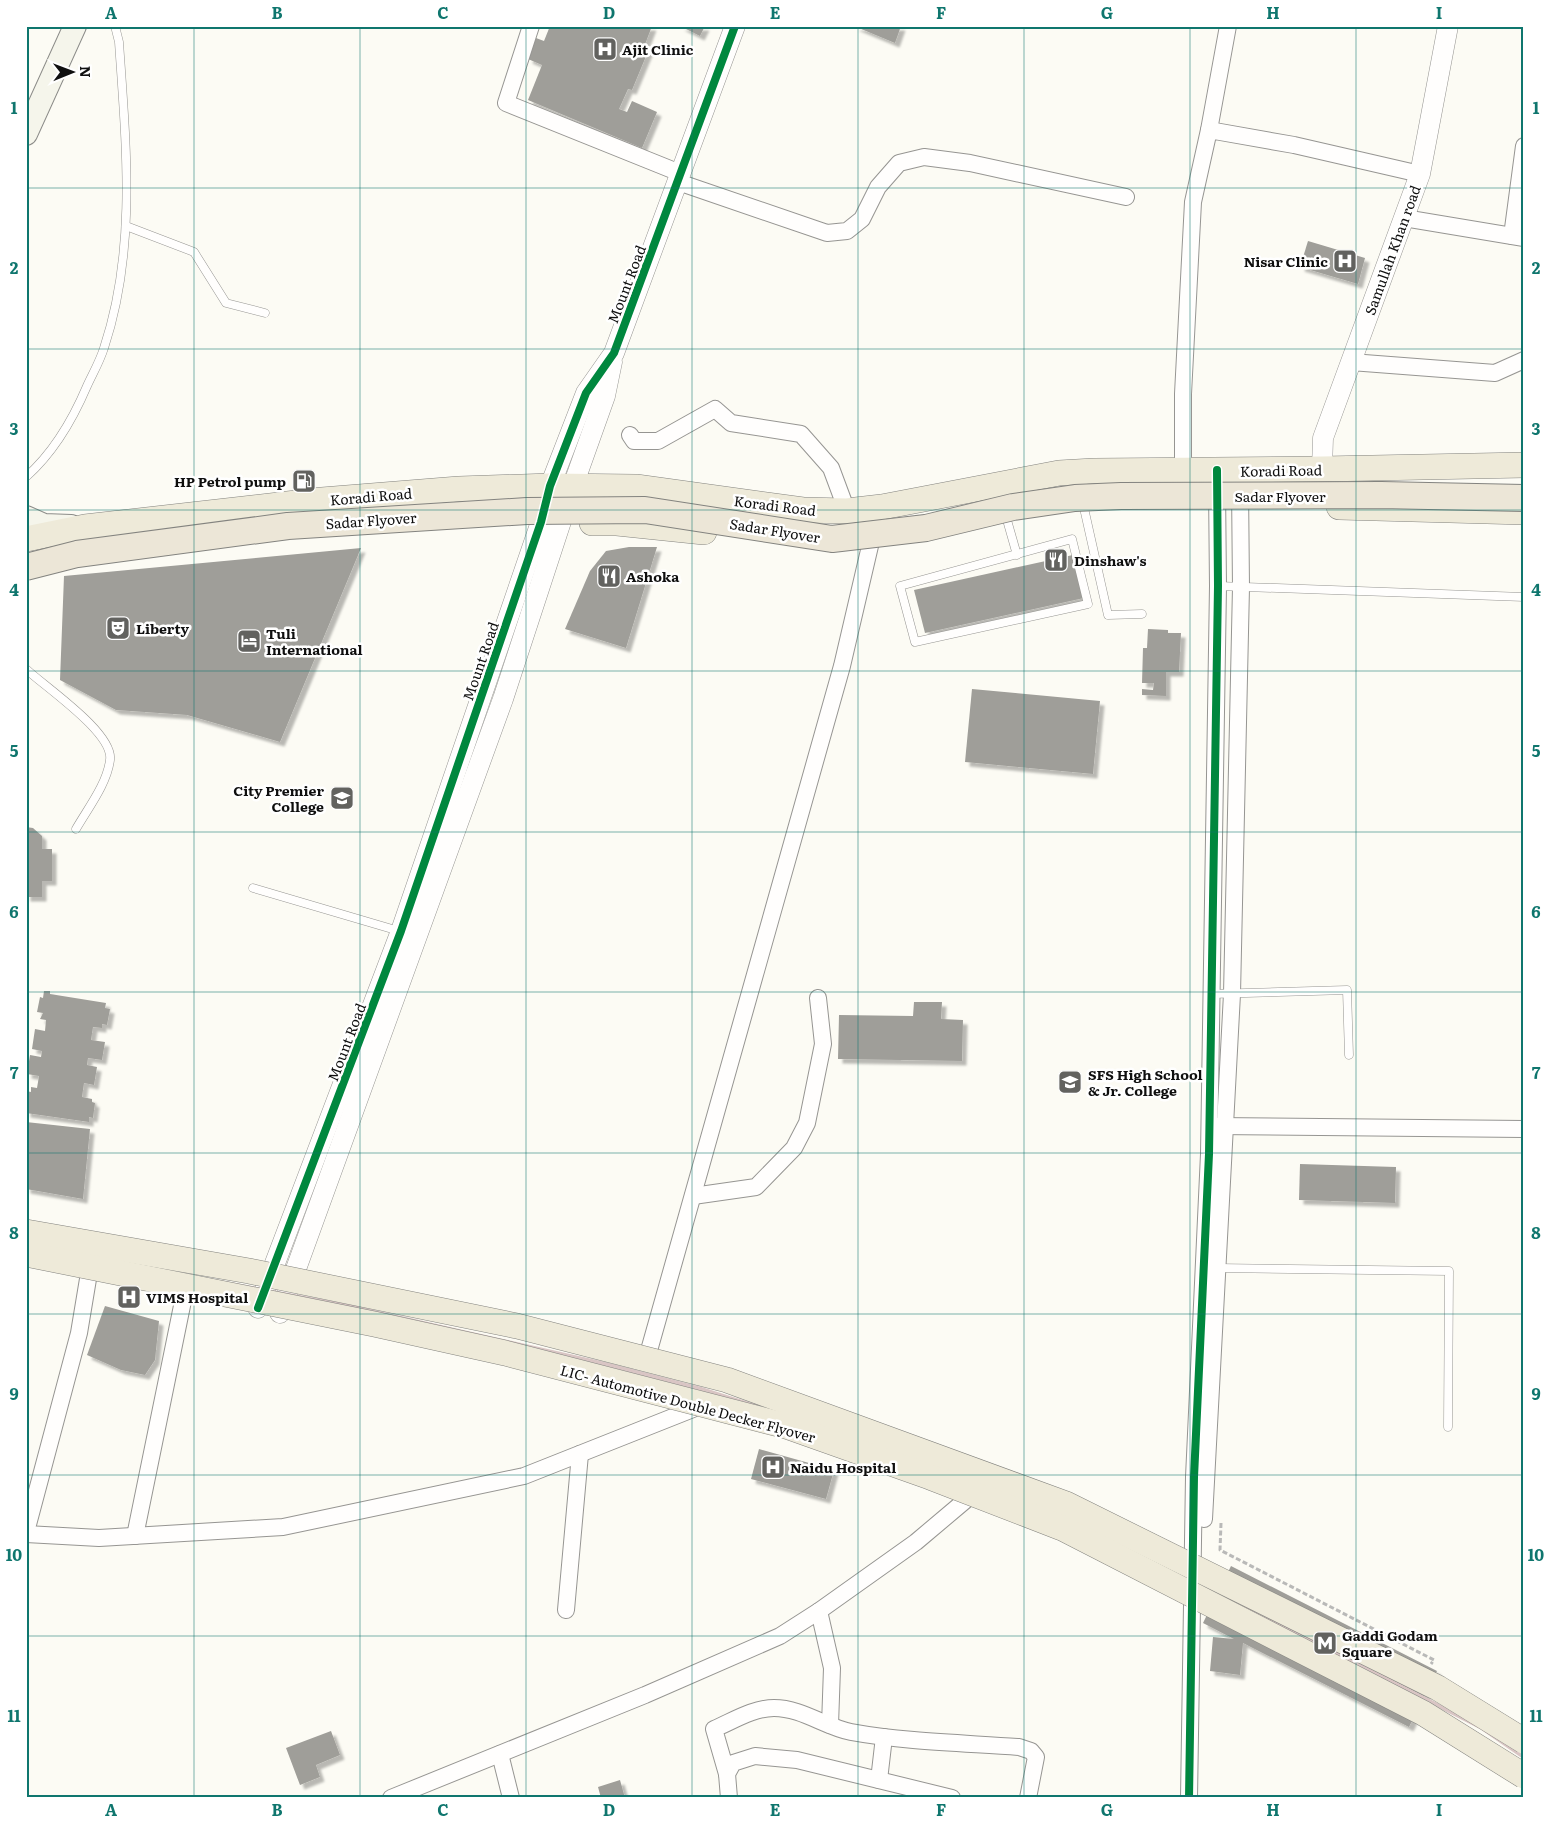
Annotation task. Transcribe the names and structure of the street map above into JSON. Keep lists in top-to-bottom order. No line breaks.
{"streets":{"highway":["Sadar Flyover"],"main road":["Koradi Road","LIC- Automotive Double Decker Flyover"],"street":["Samullah Khan road","Mount Road"]},"crossings":[["Samullah Khan road","Koradi Road"],["Mount Road","Koradi Road"]],"places":{"hospital":["Ajit Clinic","Nisar Clinic","VIMS Hospital","Naidu Hospital"],"fuel station":["HP Petrol pump"],"restaurant":["Dinshaw's","Ashoka"],"theatre":["Liberty"],"hotel":["Tuli International"],"school or university":["City Premier College","SFS High School & Jr. College"],"metro station":["Gaddi Godam Square"]},"north":"right","grid":{"columns":["A","B","C","D","E","F","G","H","I"],"rows":["1","2","3","4","5","6","7","8","9","10","11"]}}
